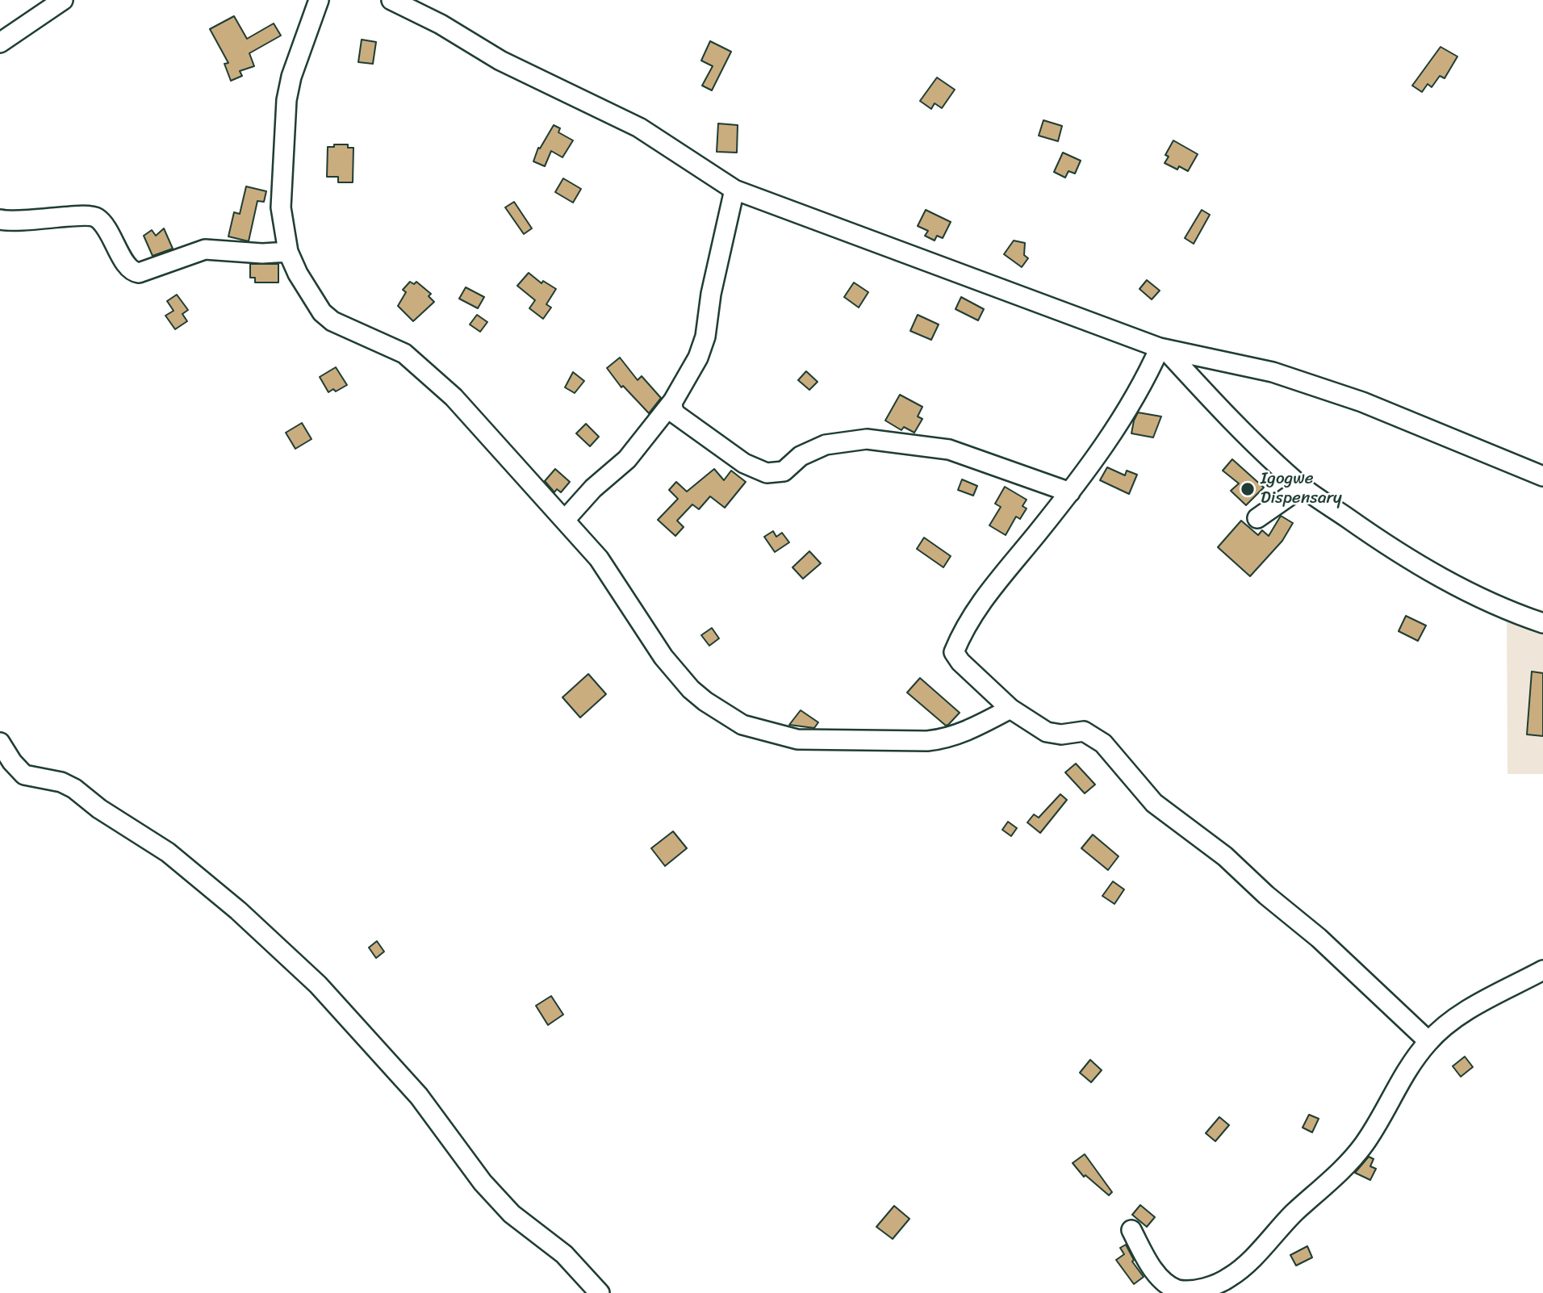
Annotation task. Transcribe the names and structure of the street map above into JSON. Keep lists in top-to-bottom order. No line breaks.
{"places":["Igogwe Dispensary"]}
